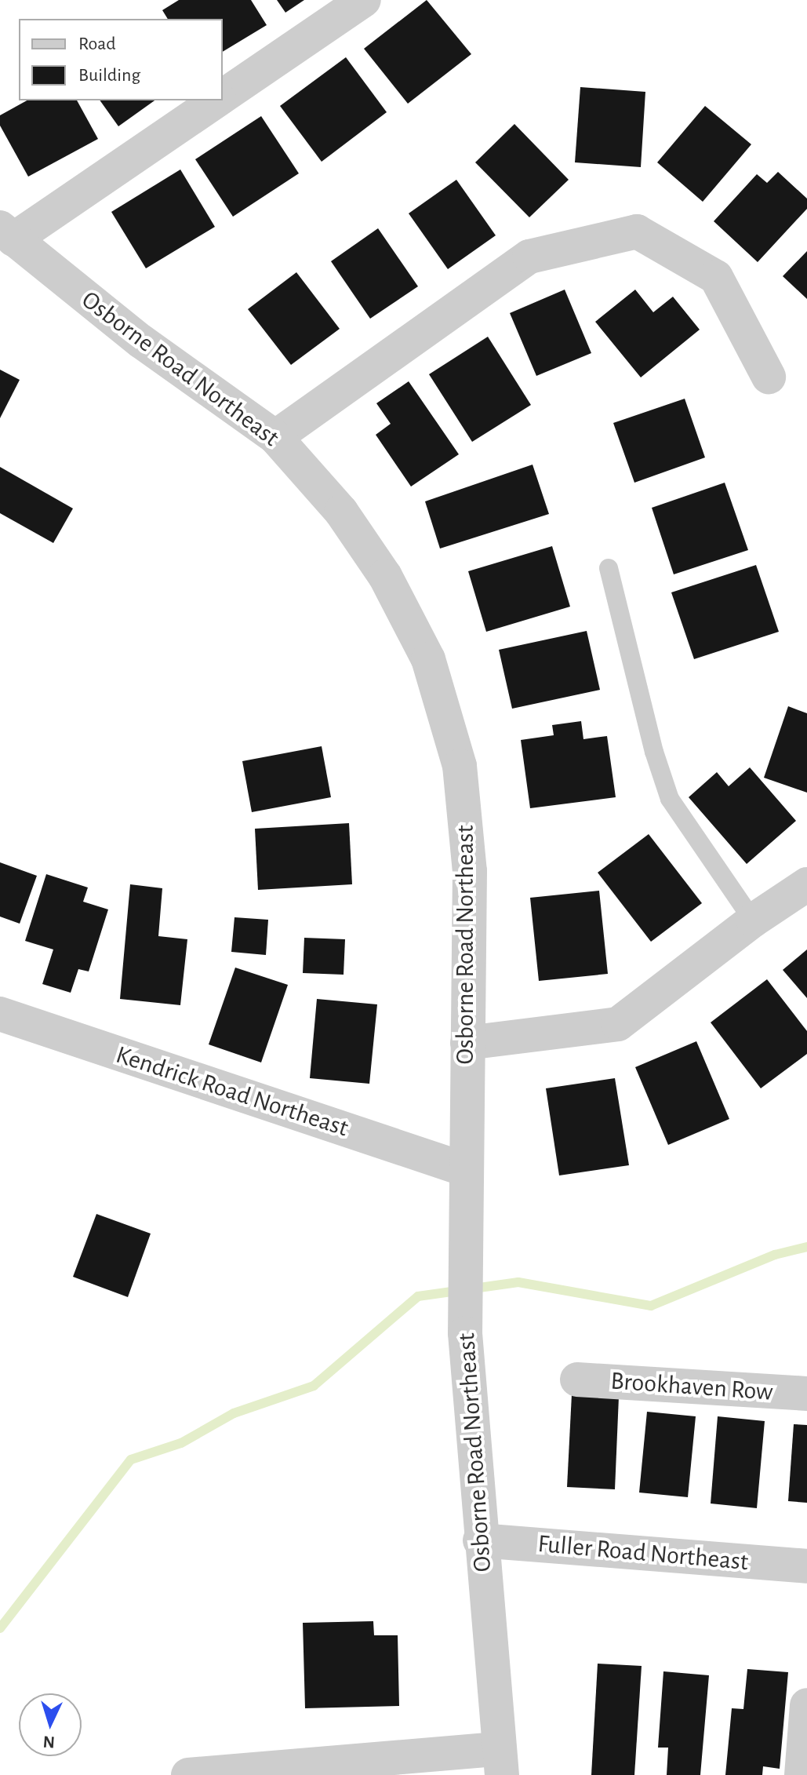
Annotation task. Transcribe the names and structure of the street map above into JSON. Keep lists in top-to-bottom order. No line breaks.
{"streets":{"street":["Osborne Road Northeast","Kendrick Road Northeast","Brookhaven Row","Fuller Road Northeast"]},"crossings":[["Osborne Road Northeast","Kendrick Road Northeast"],["Osborne Road Northeast","Fuller Road Northeast"]],"legend":["Road","Building"],"north":"bottom"}
